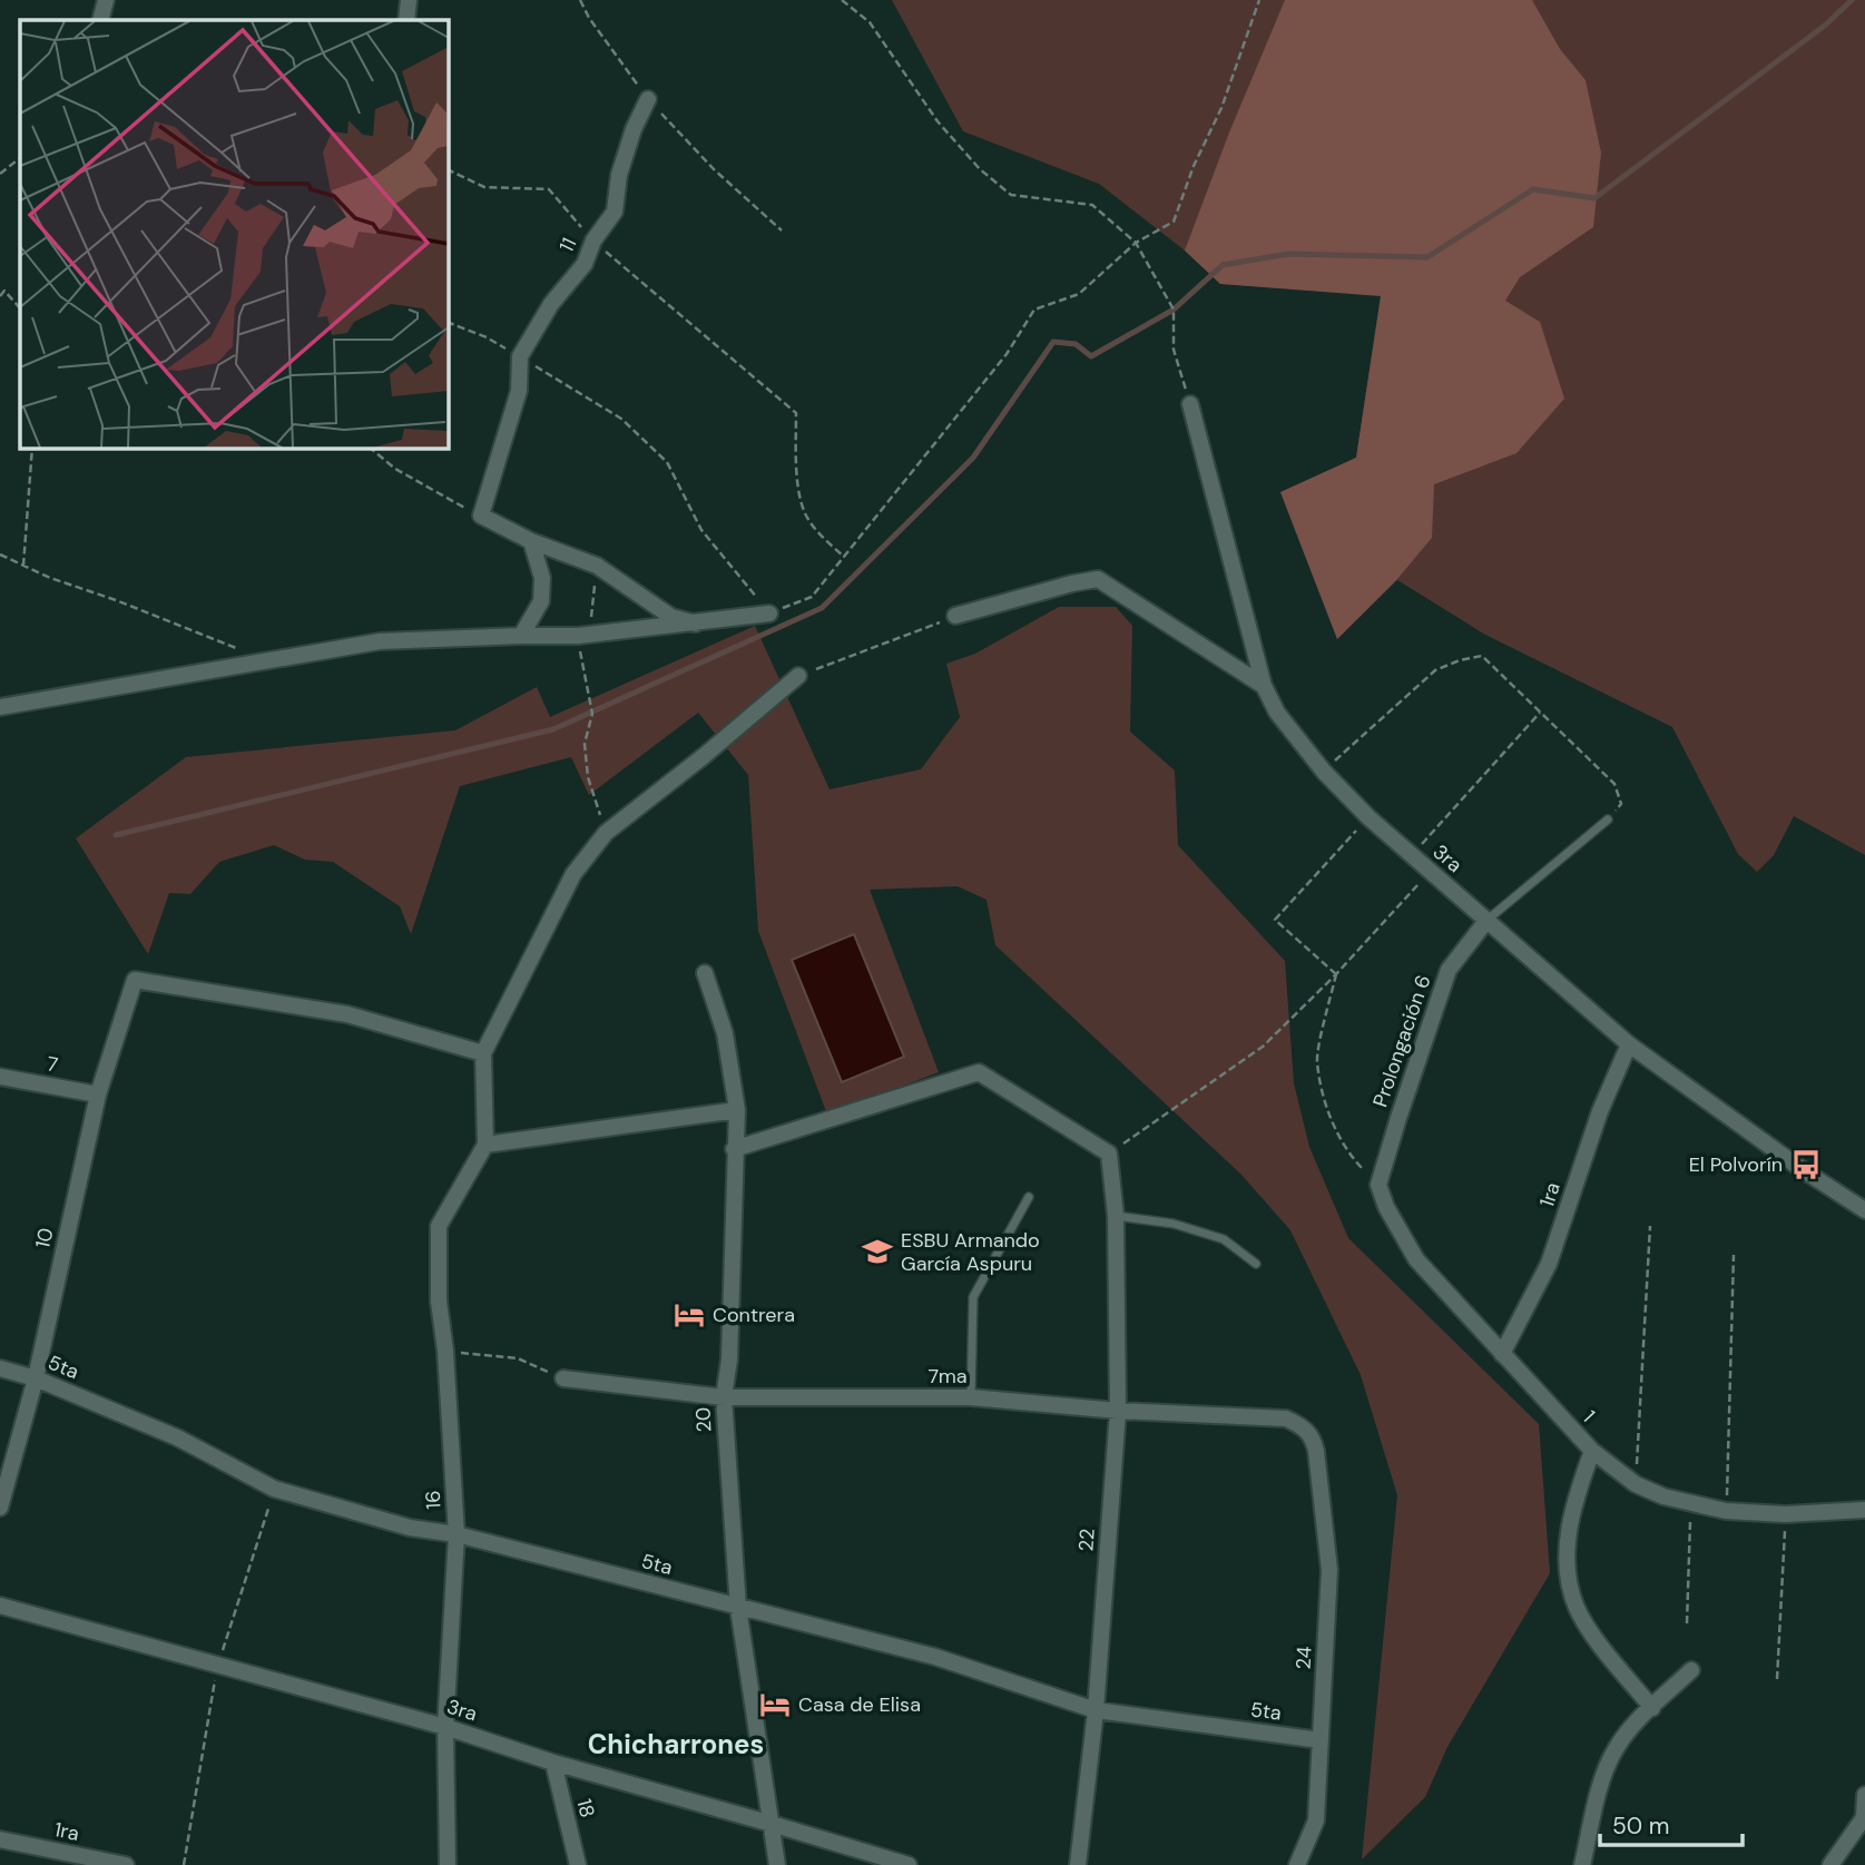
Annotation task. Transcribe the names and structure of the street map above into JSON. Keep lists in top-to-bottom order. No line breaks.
{"streets":{"street":["11","3ra","Prolongación 6","7","1ra","10","5ta","7ma","1","20","16","22","24","18"]},"crossings":[["3ra","Prolongación 6"],["3ra","1ra"],["3ra","20"],["3ra","16"],["3ra","18"],["Prolongación 6","1"],["7","10"],["1ra","1"],["10","5ta"],["5ta","20"],["5ta","16"],["5ta","22"],["5ta","24"],["7ma","20"],["7ma","22"],["7ma","24"]],"districts":["Chicharrones"],"places":{"bus stop":["El Polvorín"],"school or university":["ESBU Armando García Aspuru"],"hotel":["Contrera","Casa de Elisa"]},"scale_bar":"50 m"}
